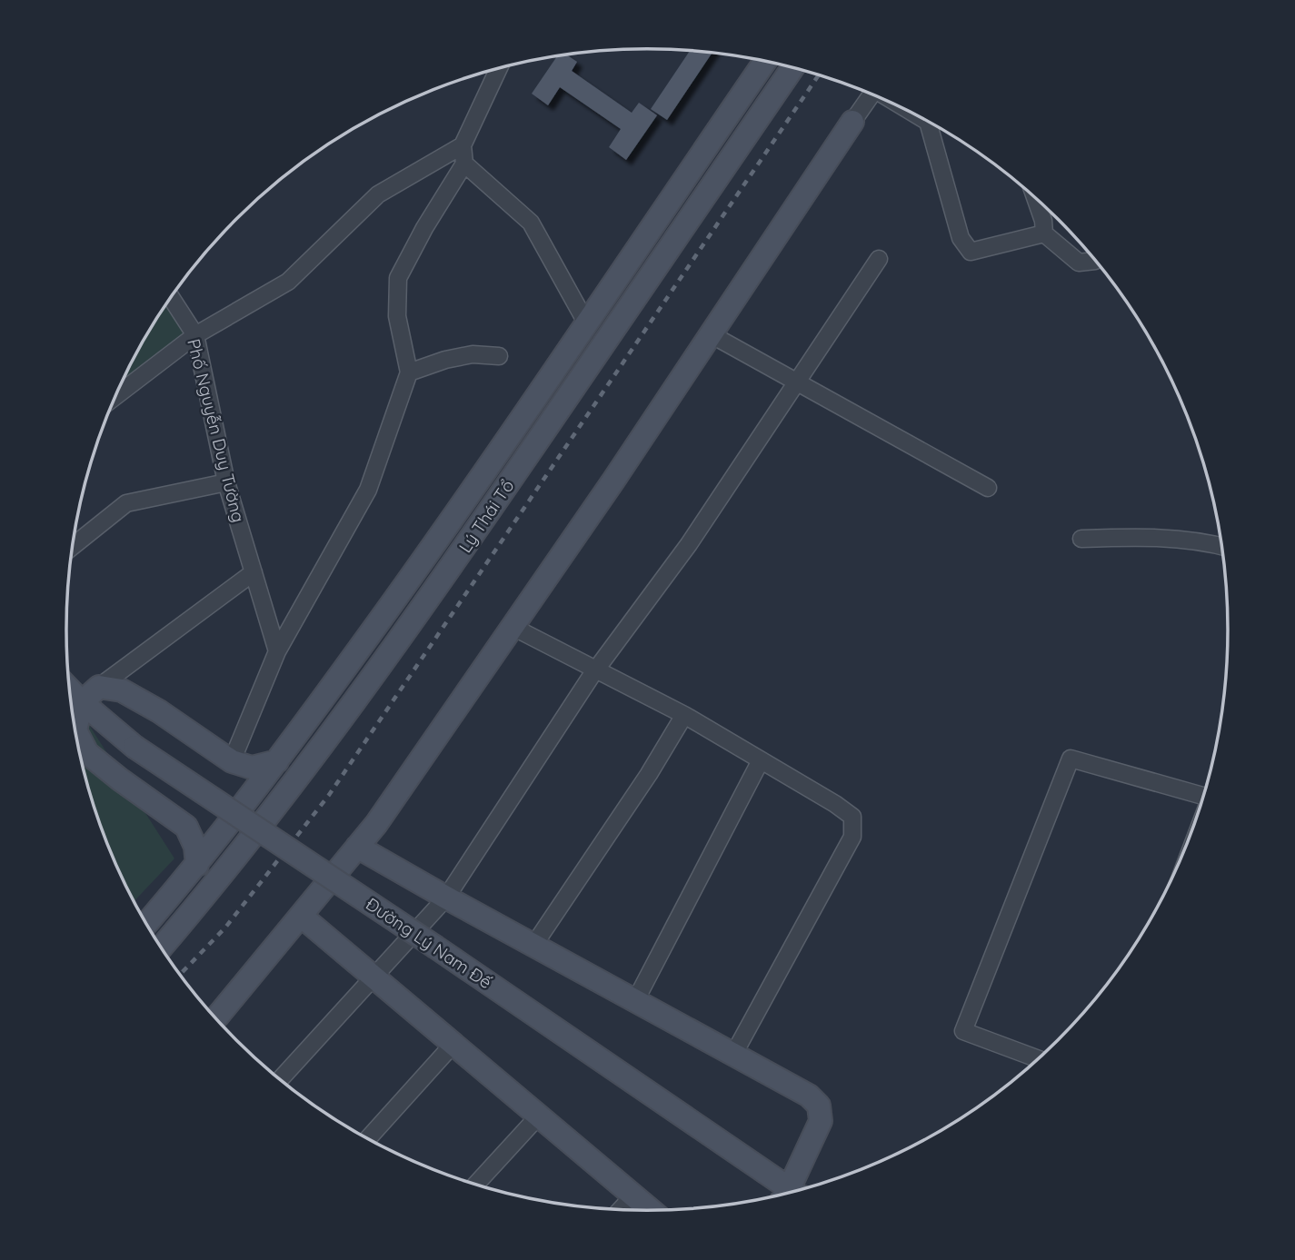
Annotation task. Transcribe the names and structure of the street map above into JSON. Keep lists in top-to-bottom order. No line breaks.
{"streets":{"street":["Phố Nguyễn Duy Tường","Lý Thái Tổ","Đường Lý Nam Đế"]}}
